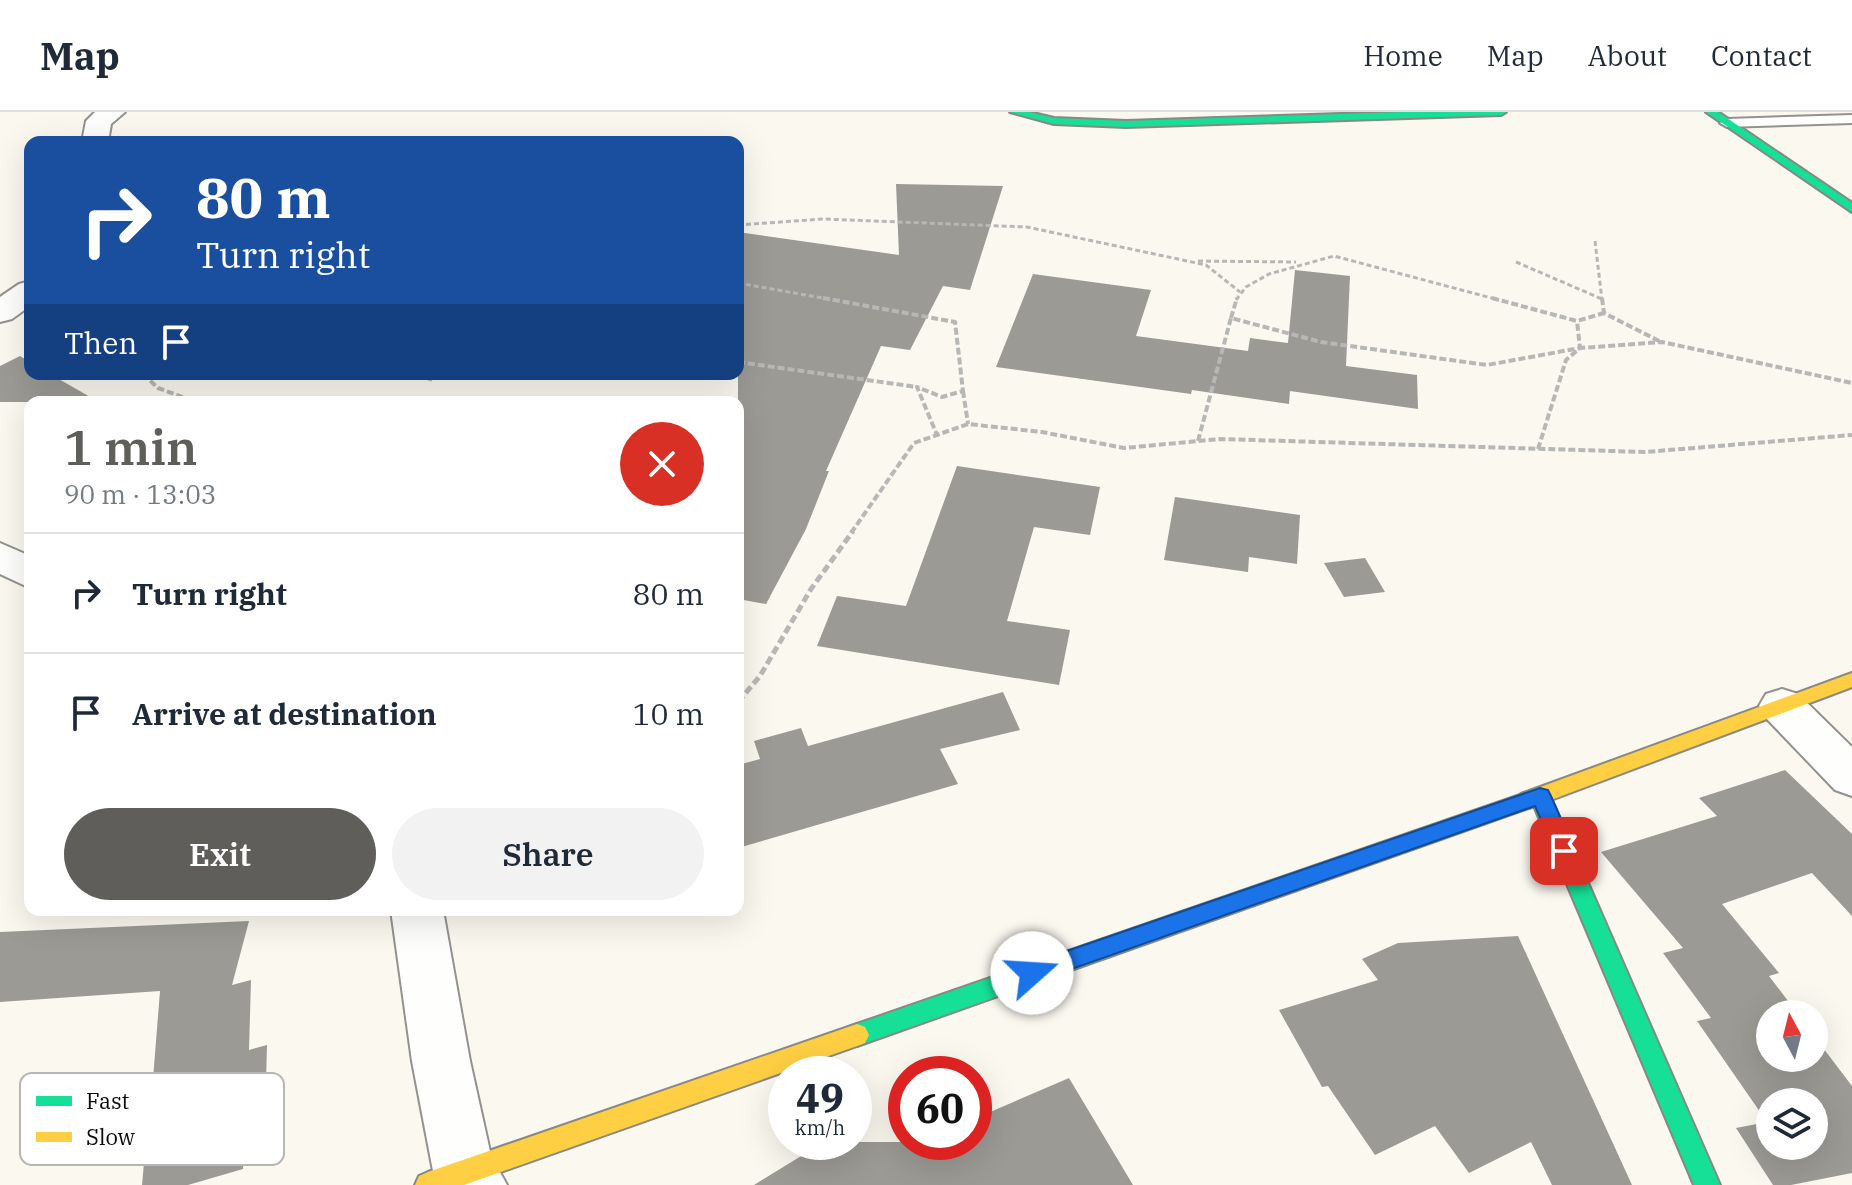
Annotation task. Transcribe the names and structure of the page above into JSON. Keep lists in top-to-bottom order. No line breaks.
{"legend":["Fast","Slow"],"north":"top","page":{"header":"Map","nav":["Home","Map","About","Contact"],"turn":["80 m","Turn right"],"then":"Then","heading":["1 min","90 m · 13:03"],"list":[{"name":"Turn right","value":"80 m"},{"name":"Arrive at destination","value":"10 m"}],"buttons":["Exit","Share"],"speed":"49 km/h","limit":"60"}}
